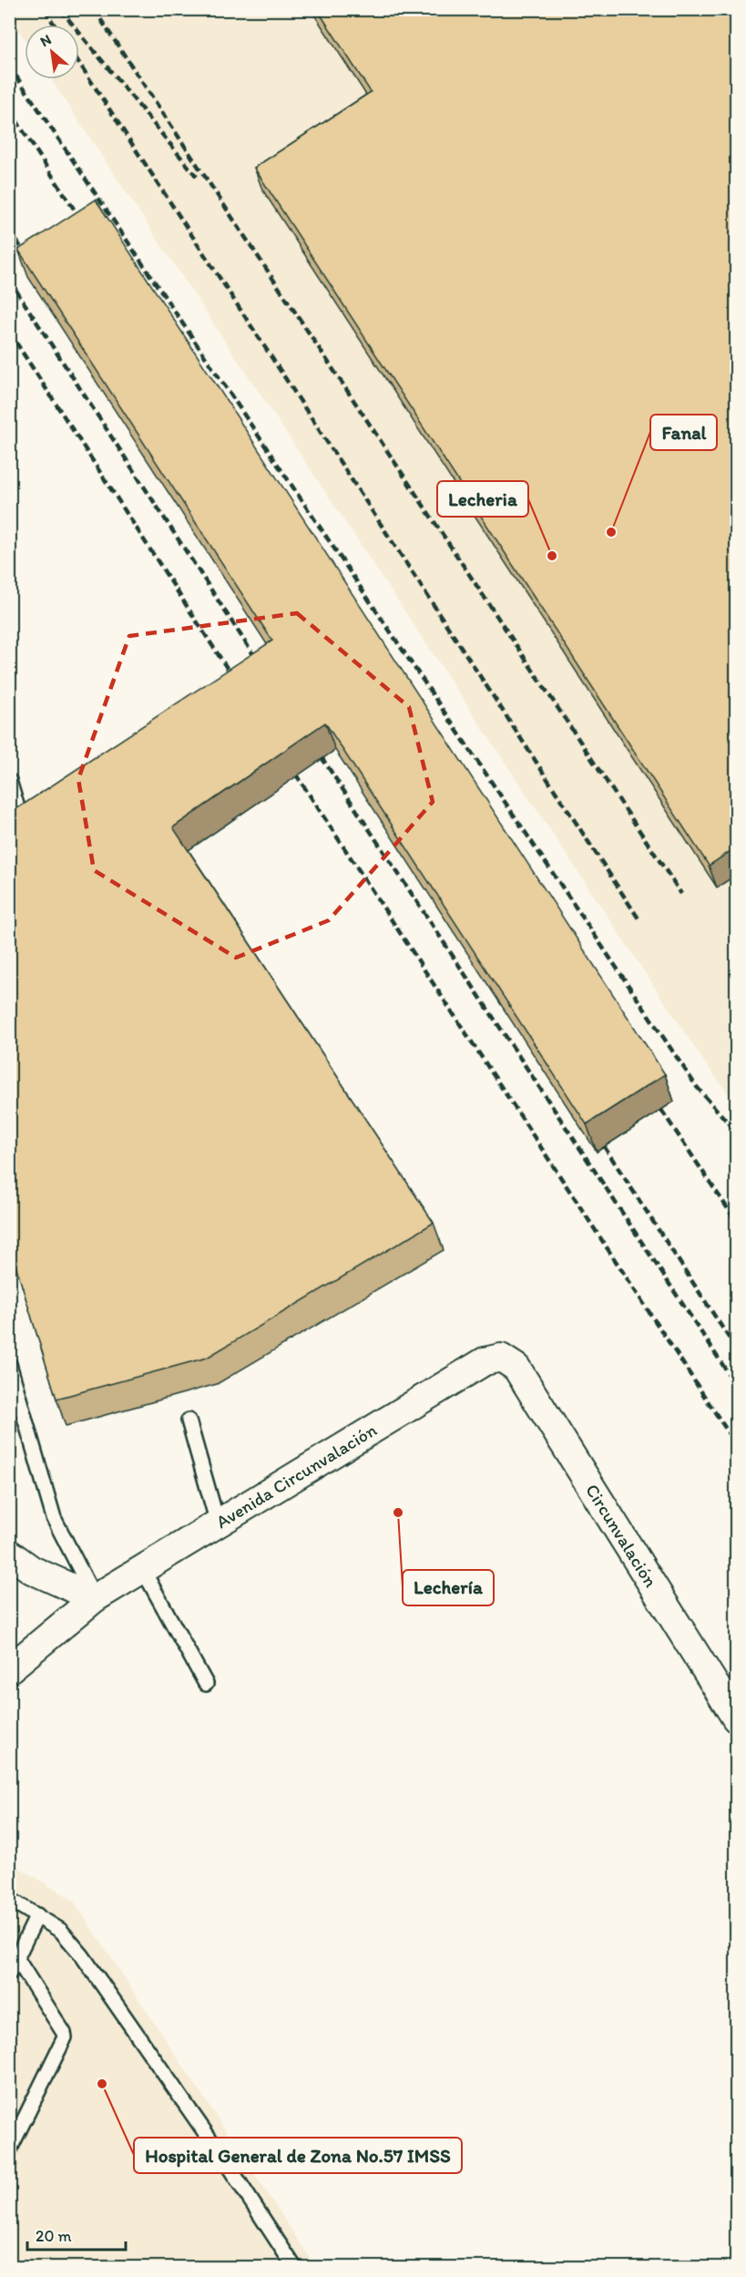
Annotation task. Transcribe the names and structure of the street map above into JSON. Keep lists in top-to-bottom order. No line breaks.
{"streets":{"street":["Avenida Circunvalación","Circunvalación"]},"crossings":[["Avenida Circunvalación","Circunvalación"]],"places":["Fanal","Lecheria","Lechería","Hospital General de Zona No.57 IMSS"],"scale_bar":"20 m","north":"top left"}
